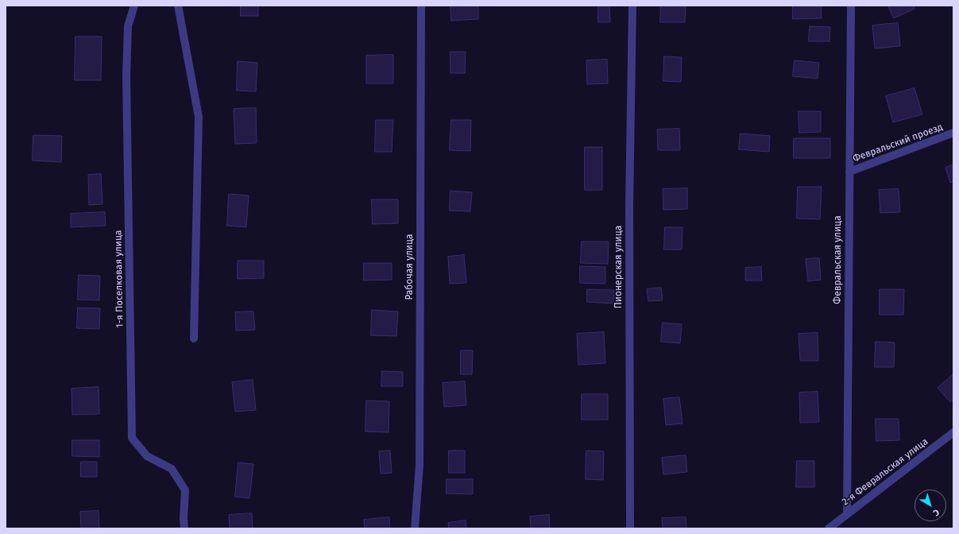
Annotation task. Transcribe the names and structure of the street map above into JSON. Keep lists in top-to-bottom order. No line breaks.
{"streets":{"street":["Февральский проезд","Февральская улица","Рабочая улица","Пионерская улица","1-я Поселковая улица","2-я Февральская улица"]},"crossings":[["Февральский проезд","Февральская улица"],["Февральская улица","2-я Февральская улица"]],"north":"bottom right"}
